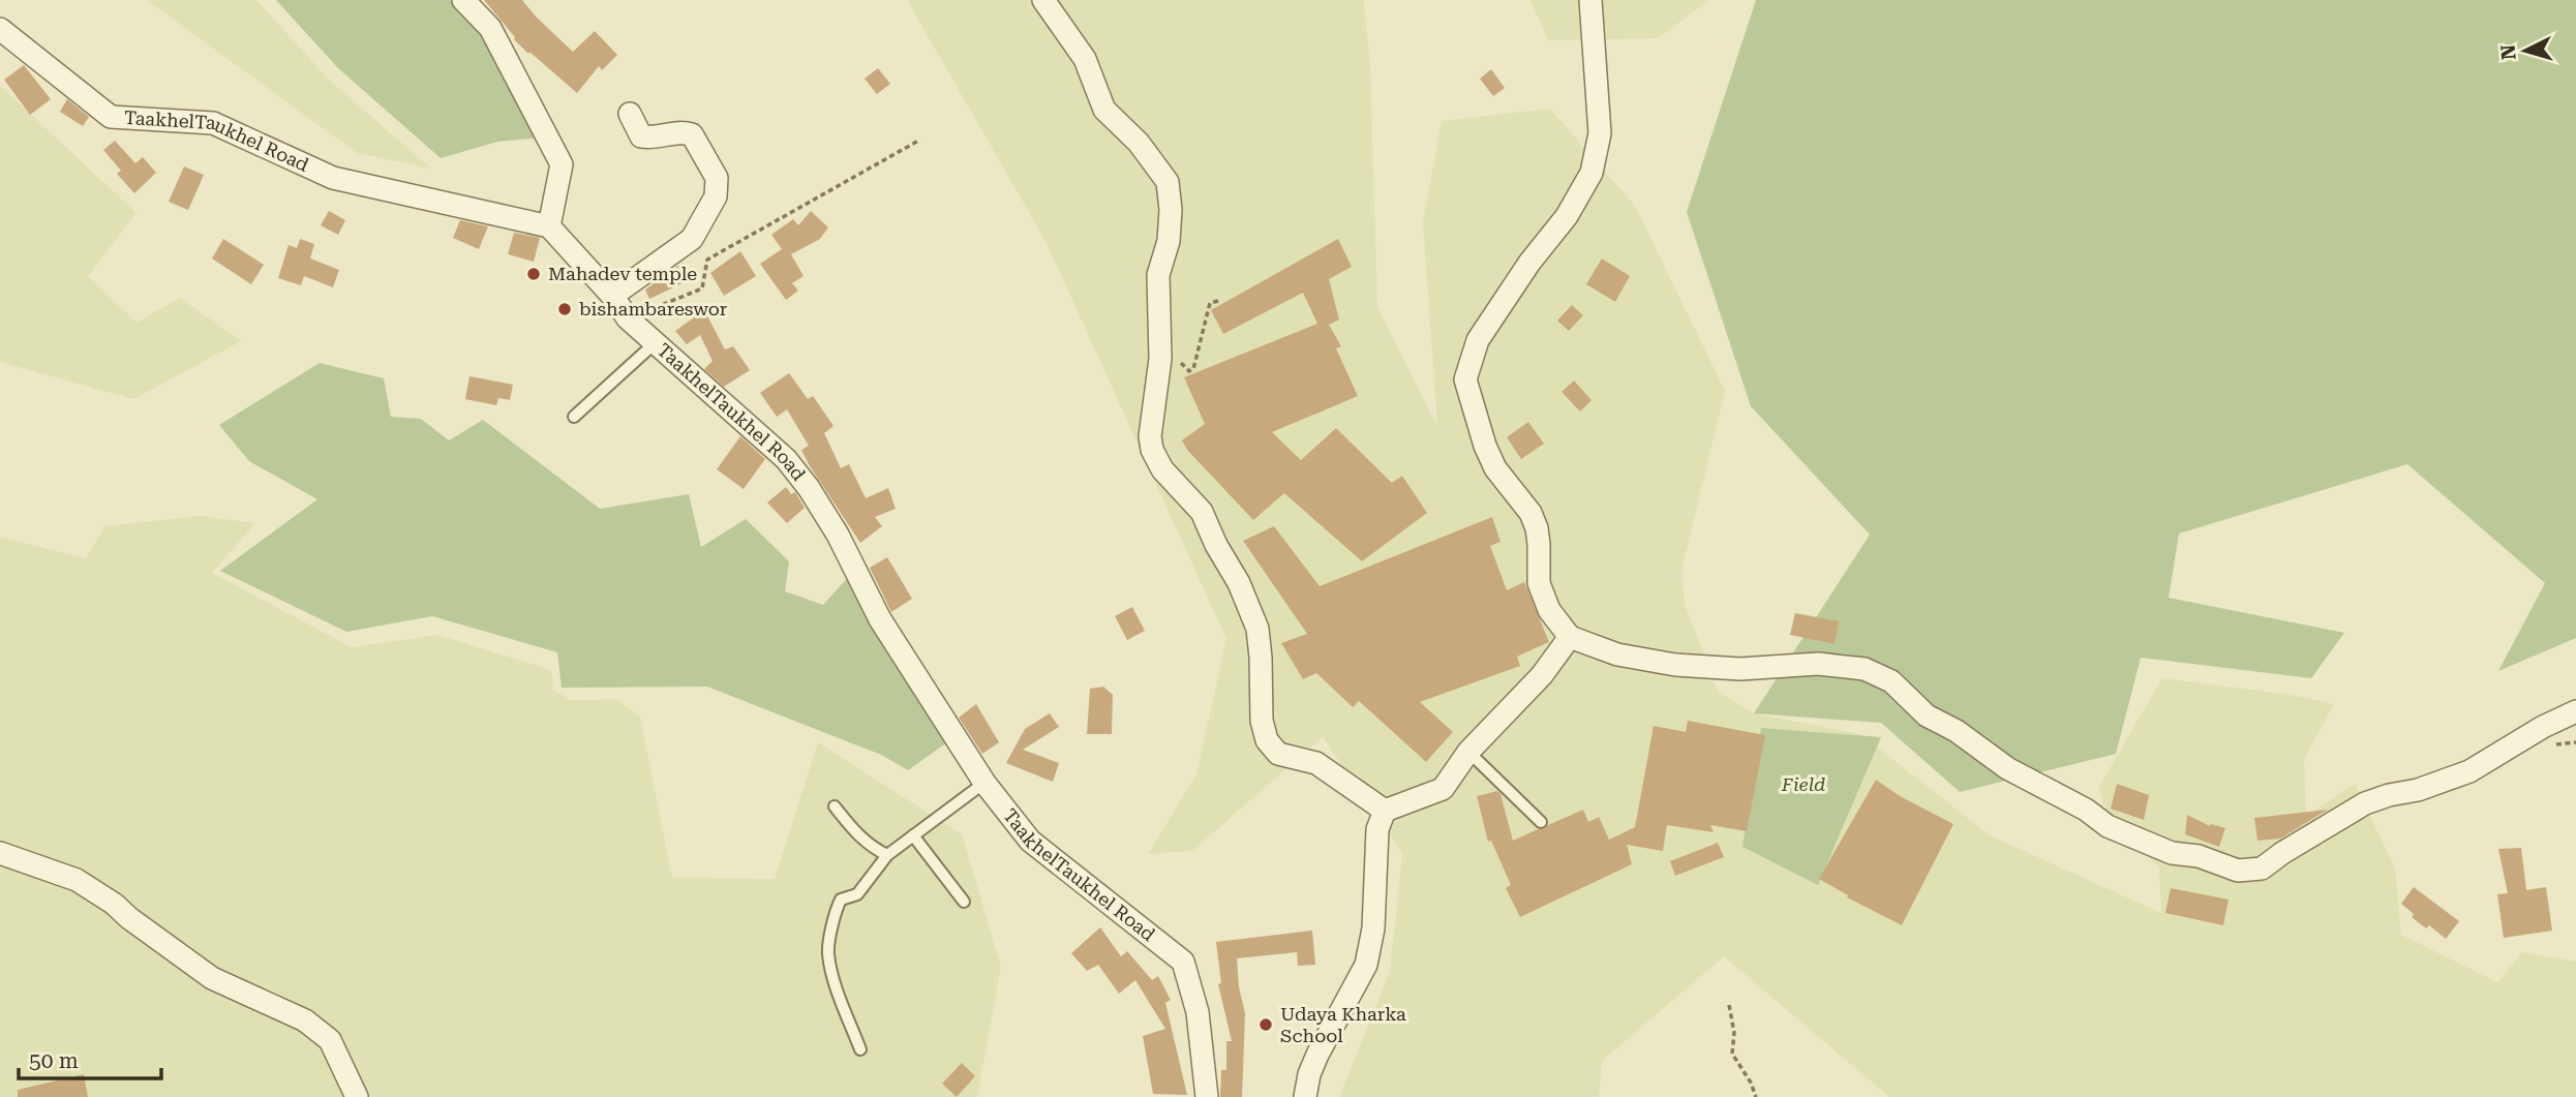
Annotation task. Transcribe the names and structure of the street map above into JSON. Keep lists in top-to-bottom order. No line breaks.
{"streets":{"street":["TaakhelTaukhel Road"]},"parks":["Field"],"places":["Mahadev temple","bishambareswor","Udaya Kharka School"],"scale_bar":"50 m","north":"left"}
